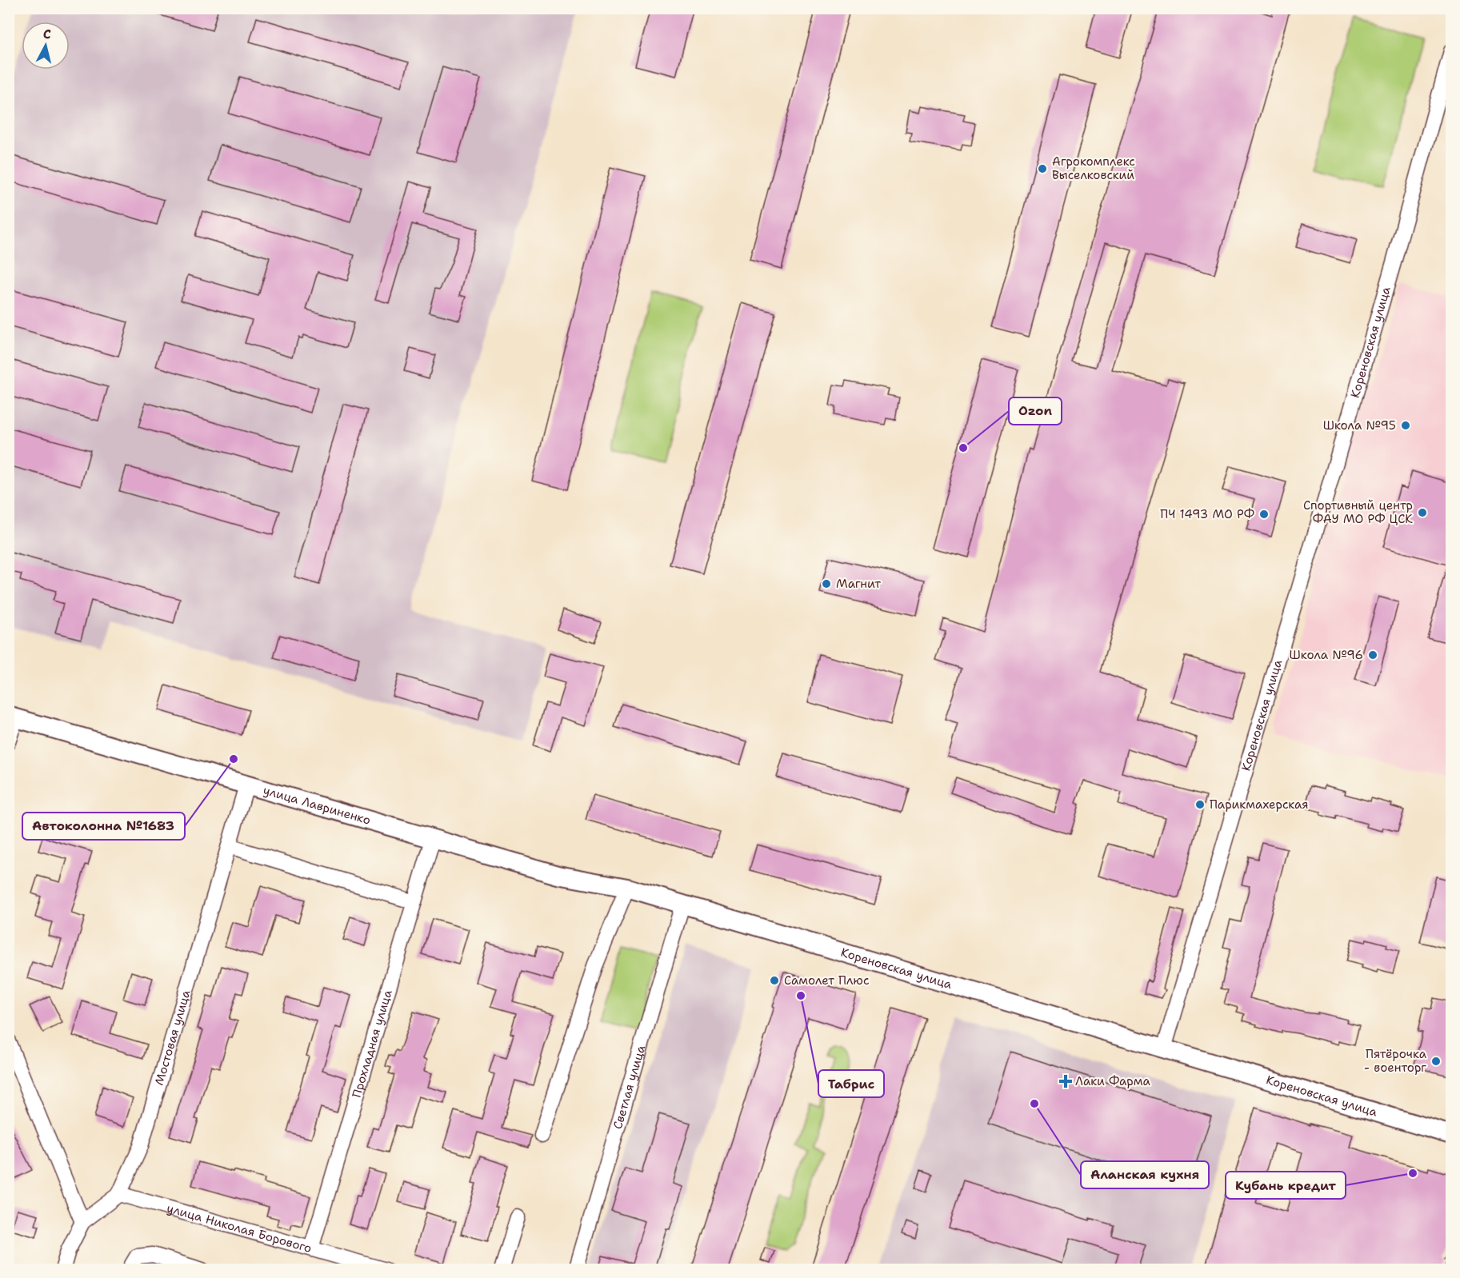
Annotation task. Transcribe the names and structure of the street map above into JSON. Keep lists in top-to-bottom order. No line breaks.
{"streets":{"street":["Кореновская улица","улица Лавриненко","Мостовая улица","Прохладная улица","Светлая улица","улица Николая Борового"]},"crossings":[["Кореновская улица","улица Лавриненко"],["Кореновская улица","Светлая улица"],["улица Лавриненко","Мостовая улица"],["улица Лавриненко","Прохладная улица"],["Мостовая улица","улица Николая Борового"],["Прохладная улица","улица Николая Борового"]],"places":{"other":["Агрокомплекс Выселковский","Школа №95","Ozon","Спортивный центр ФАУ МО РФ ЦСК","ПЧ 1493 МО РФ","Магнит","Школа №96","Автоколонна №1683","Парикмахерская","Самолет Плюс","Табрис","Пятёрочка - военторг","Аланская кухня","Кубань кредит"],"health":["Лаки Фарма"]},"north":"top"}
